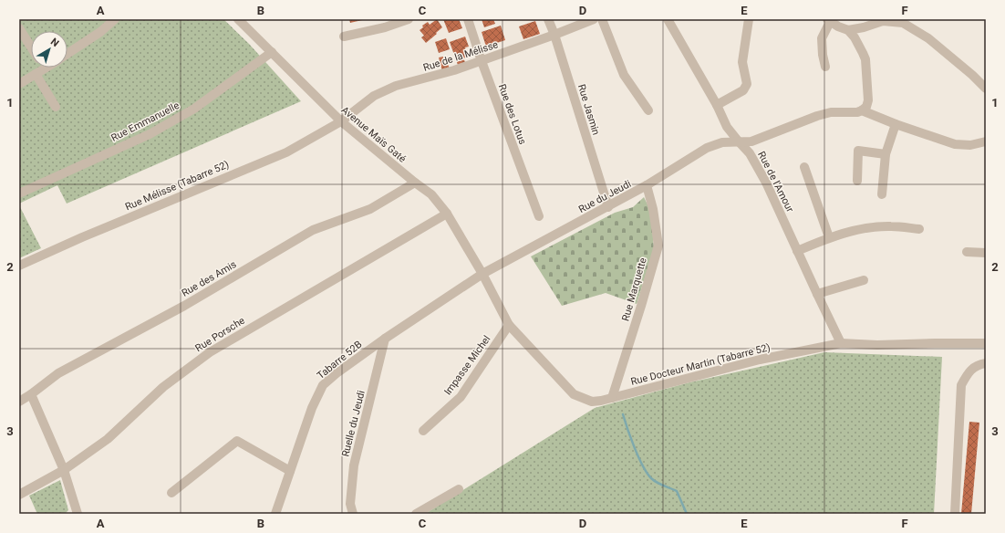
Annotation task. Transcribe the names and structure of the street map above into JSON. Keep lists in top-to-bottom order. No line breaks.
{"streets":{"street":["Rue de la Mélisse","Rue Jasmin","Rue des Lotus","Rue Emmanuelle","Avenue Maïs Gaté","Rue de l'Amour","Rue Mélisse (Tabarre 52)","Rue du Jeudi","Rue des Amis","Rue Marquette","Rue Porsche","Tabarre 52B","Rue Docteur Martin (Tabarre 52)","Impasse Michel","Ruelle du Jeudi"]},"crossings":[["Rue de la Mélisse","Rue Jasmin"],["Rue de la Mélisse","Rue des Lotus"],["Rue de la Mélisse","Avenue Maïs Gaté"],["Rue de la Mélisse","Rue Mélisse (Tabarre 52)"],["Rue Jasmin","Rue du Jeudi"],["Rue Emmanuelle","Avenue Maïs Gaté"],["Avenue Maïs Gaté","Rue Mélisse (Tabarre 52)"],["Avenue Maïs Gaté","Rue du Jeudi"],["Avenue Maïs Gaté","Rue des Amis"],["Avenue Maïs Gaté","Rue Porsche"],["Avenue Maïs Gaté","Tabarre 52B"],["Avenue Maïs Gaté","Rue Docteur Martin (Tabarre 52)"],["Rue de l'Amour","Rue du Jeudi"],["Rue de l'Amour","Rue Docteur Martin (Tabarre 52)"],["Rue du Jeudi","Rue Marquette"],["Rue du Jeudi","Tabarre 52B"],["Rue du Jeudi","Rue Docteur Martin (Tabarre 52)"],["Rue Marquette","Rue Docteur Martin (Tabarre 52)"],["Tabarre 52B","Rue Docteur Martin (Tabarre 52)"],["Tabarre 52B","Ruelle du Jeudi"],["Rue Docteur Martin (Tabarre 52)","Impasse Michel"]],"north":"top right","grid":{"columns":["A","B","C","D","E","F"],"rows":["1","2","3"]}}
